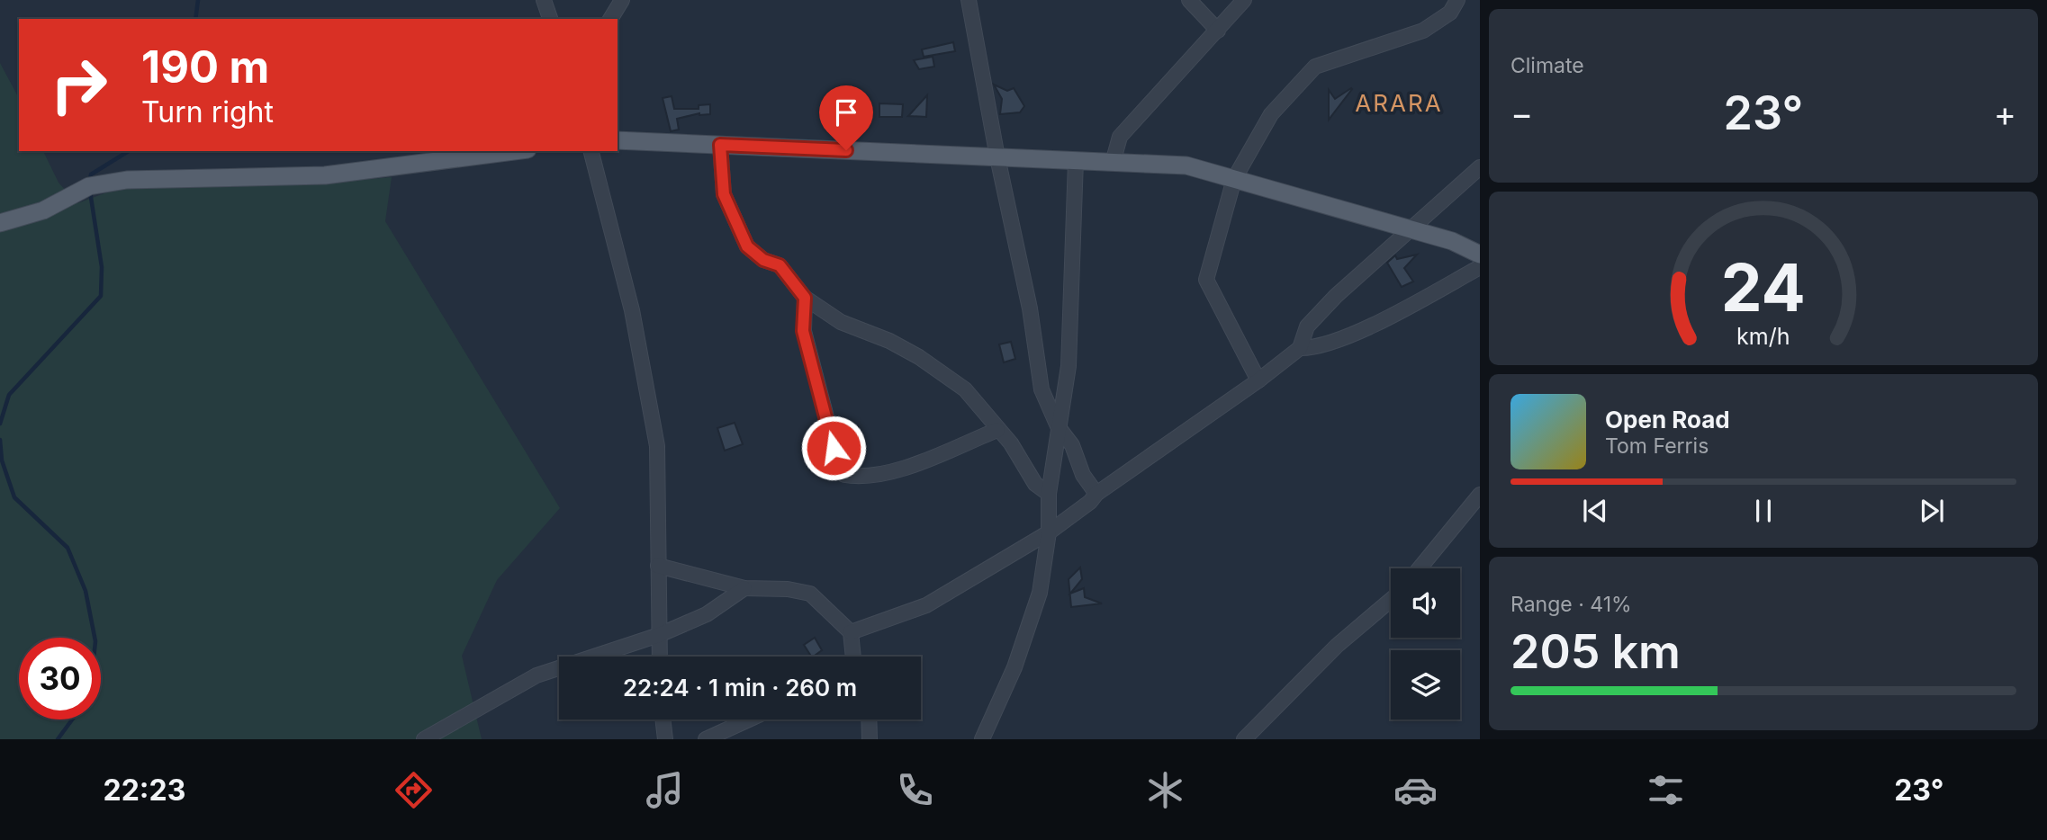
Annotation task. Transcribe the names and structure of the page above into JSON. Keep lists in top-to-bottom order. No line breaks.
{"districts":["ARARA"],"page":{"tile":["Climate",["Range · 41%","205 km"]],"turn":["190 m","Turn right"],"heat":["−","23°","+"],"song":["Open Road","Tom Ferris"],"limit":"30","trip":"22:24 · 1 min · 260 m","tabs":["22:23","23°"],"gauge":["24","km/h"]}}
